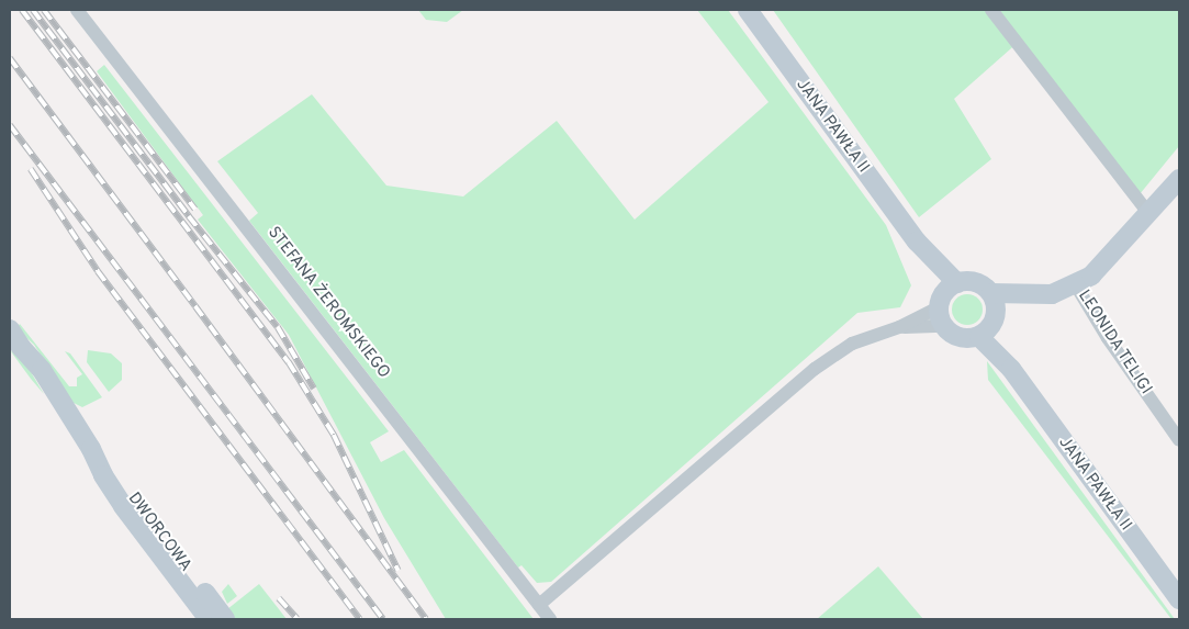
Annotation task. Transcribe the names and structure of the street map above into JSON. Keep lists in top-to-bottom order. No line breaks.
{"streets":{"street":["JANA PAWŁA II","STEFANA ŻEROMSKIEGO","LEONIDA TELIGI","DWORCOWA"]}}
